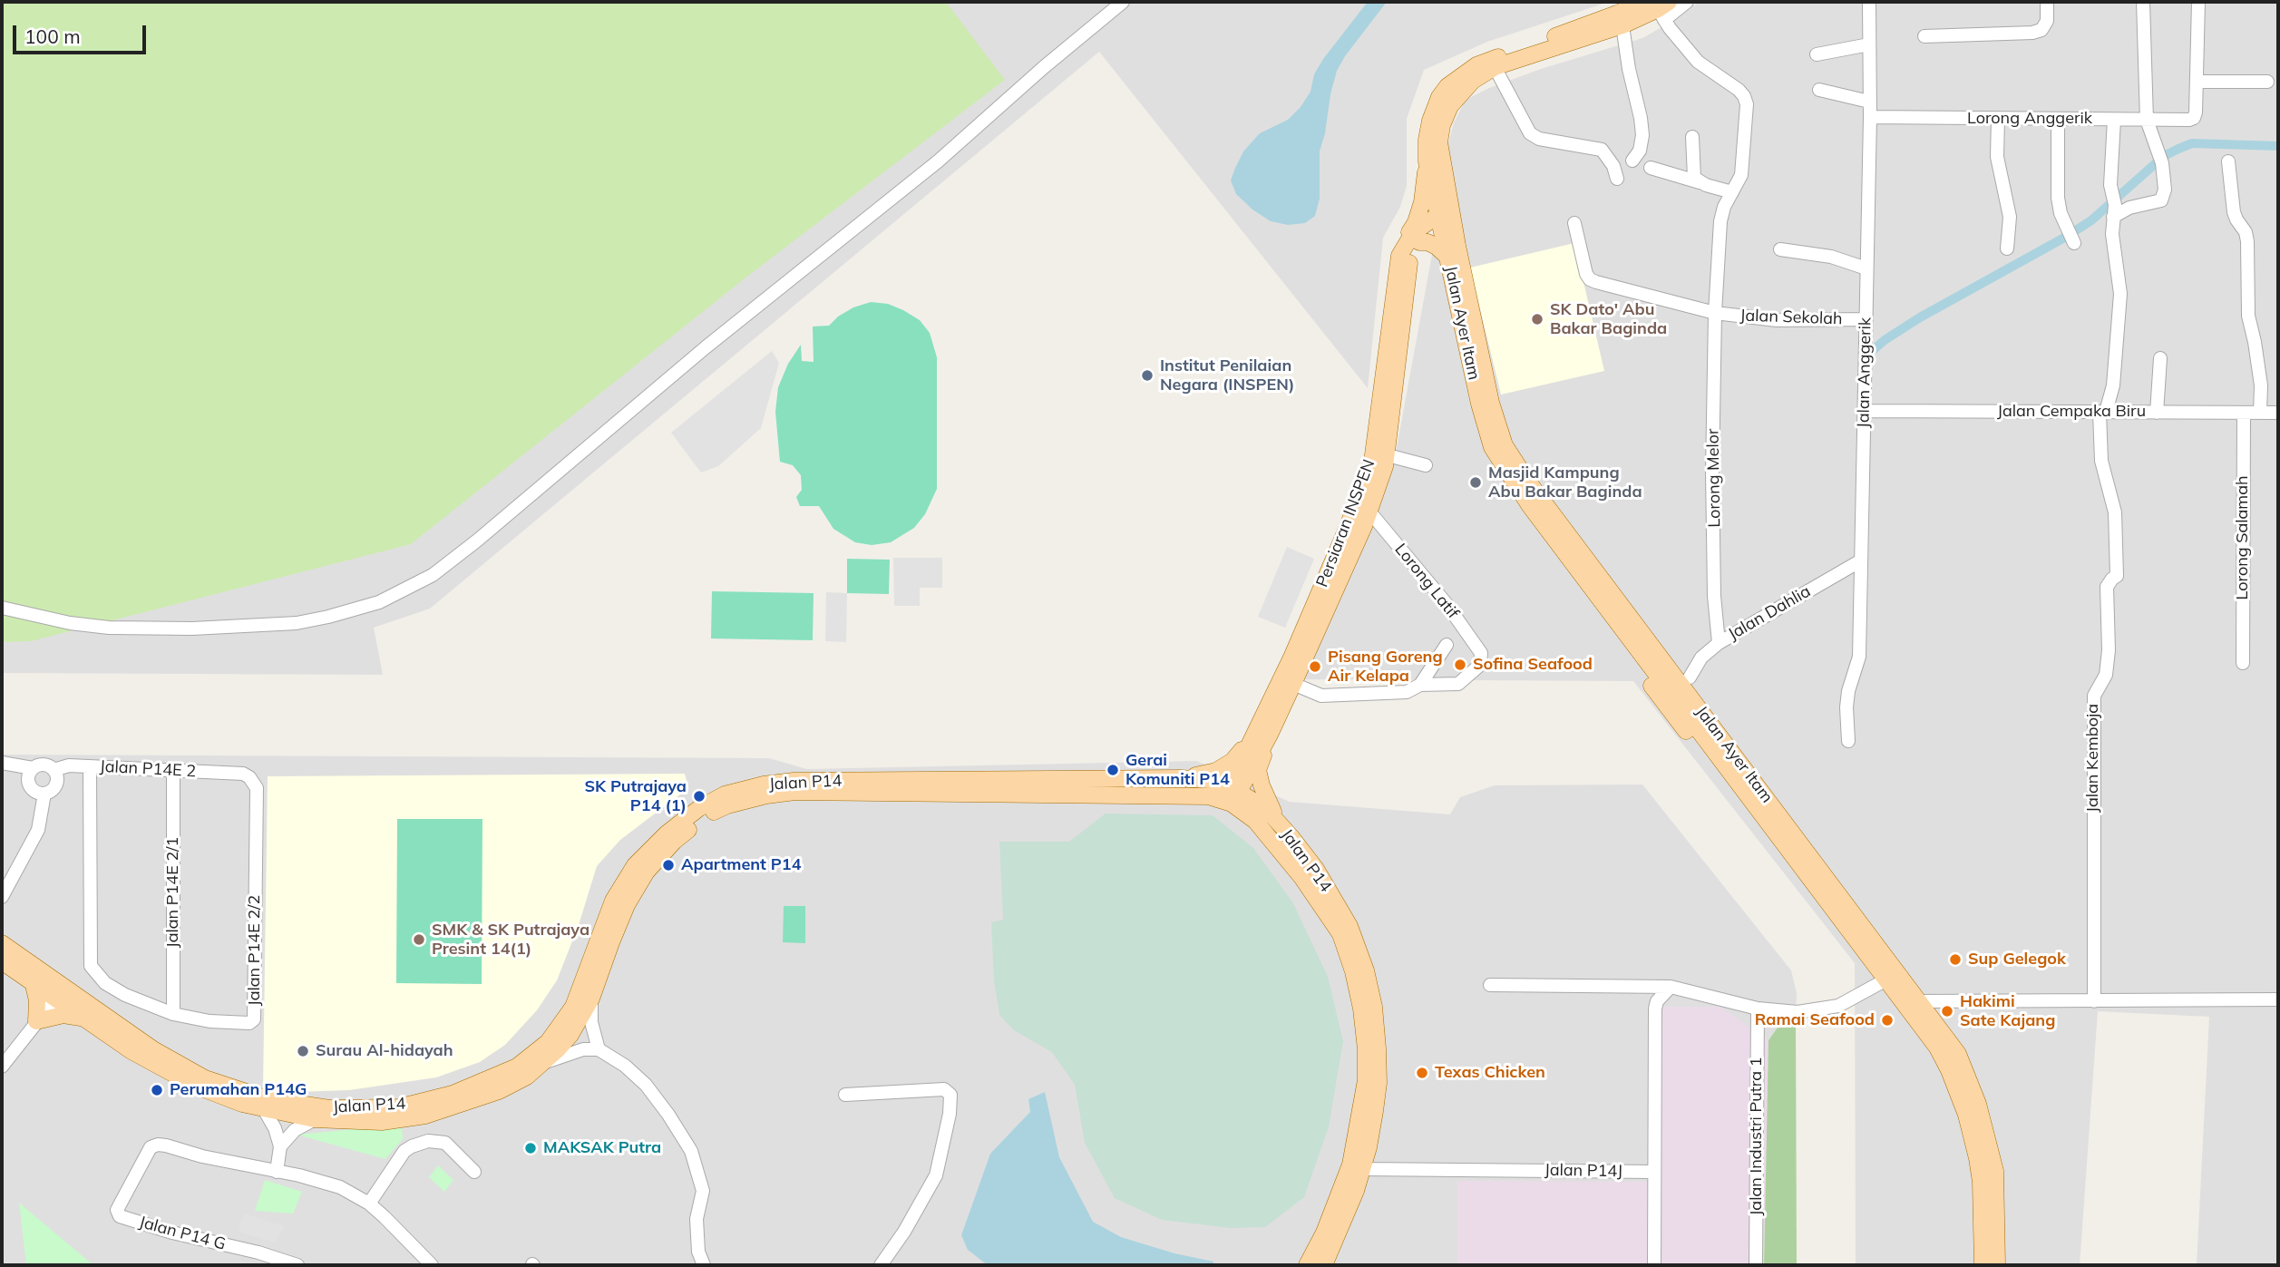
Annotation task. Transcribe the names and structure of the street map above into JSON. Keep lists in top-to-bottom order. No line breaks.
{"streets":{"main road":["Jalan Ayer Itam","Persiaran INSPEN","Jalan P14"],"street":["Lorong Anggerik","Jalan Sekolah","Jalan Anggerik","Jalan Cempaka Biru","Lorong Melor","Lorong Salamah","Lorong Latif","Jalan Dahlia","Jalan Kemboja","Jalan P14E 2","Jalan P14E 2/1","Jalan P14E 2/2","Jalan Industri Putra 1","Jalan P14J","Jalan P14 G"]},"crossings":[["Lorong Anggerik","Jalan Anggerik"],["Lorong Anggerik","Jalan Kemboja"],["Jalan Sekolah","Jalan Anggerik"],["Jalan Sekolah","Lorong Melor"],["Jalan Anggerik","Jalan Cempaka Biru"],["Jalan Anggerik","Jalan Dahlia"],["Jalan Cempaka Biru","Lorong Salamah"],["Jalan Cempaka Biru","Jalan Kemboja"],["Lorong Melor","Jalan Dahlia"],["Persiaran INSPEN","Lorong Latif"],["Jalan P14E 2","Jalan P14E 2/1"],["Jalan P14E 2","Jalan P14E 2/2"],["Jalan P14","Jalan P14J"],["Jalan P14E 2/1","Jalan P14E 2/2"]],"places":["SK Dato' Abu Bakar Baginda","Institut Penilaian Negara (INSPEN)","Masjid Kampung Abu Bakar Baginda","Sofina Seafood","Pisang Goreng Air Kelapa","Gerai Komuniti P14","SK Putrajaya P14 (1)","Apartment P14","SMK & SK Putrajaya Presint 14(1)","Sup Gelegok","Hakimi Sate Kajang","Ramai Seafood","Surau Al-hidayah","Texas Chicken","Perumahan P14G","MAKSAK Putra"],"scale_bar":"100 m"}
